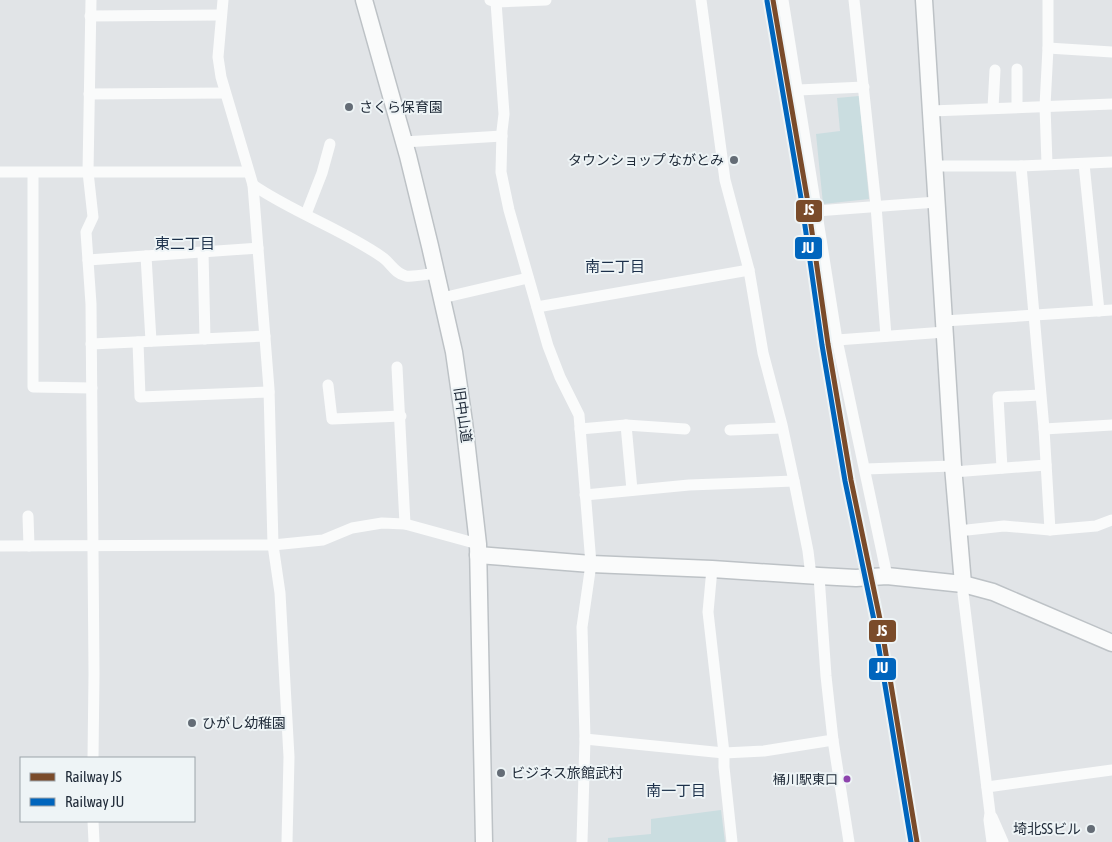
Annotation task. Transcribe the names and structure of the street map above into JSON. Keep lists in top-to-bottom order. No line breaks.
{"streets":{"street":["旧中山道"]},"districts":["東二丁目","南二丁目","南一丁目"],"places":["さくら保育園","タウンショップ ながとみ","ひがし幼稚園","ビジネス旅館武村","桶川駅東口","埼北SSビル"],"lines":["rail line JS","rail line JU"],"legend":["Railway JS","Railway JU"]}
